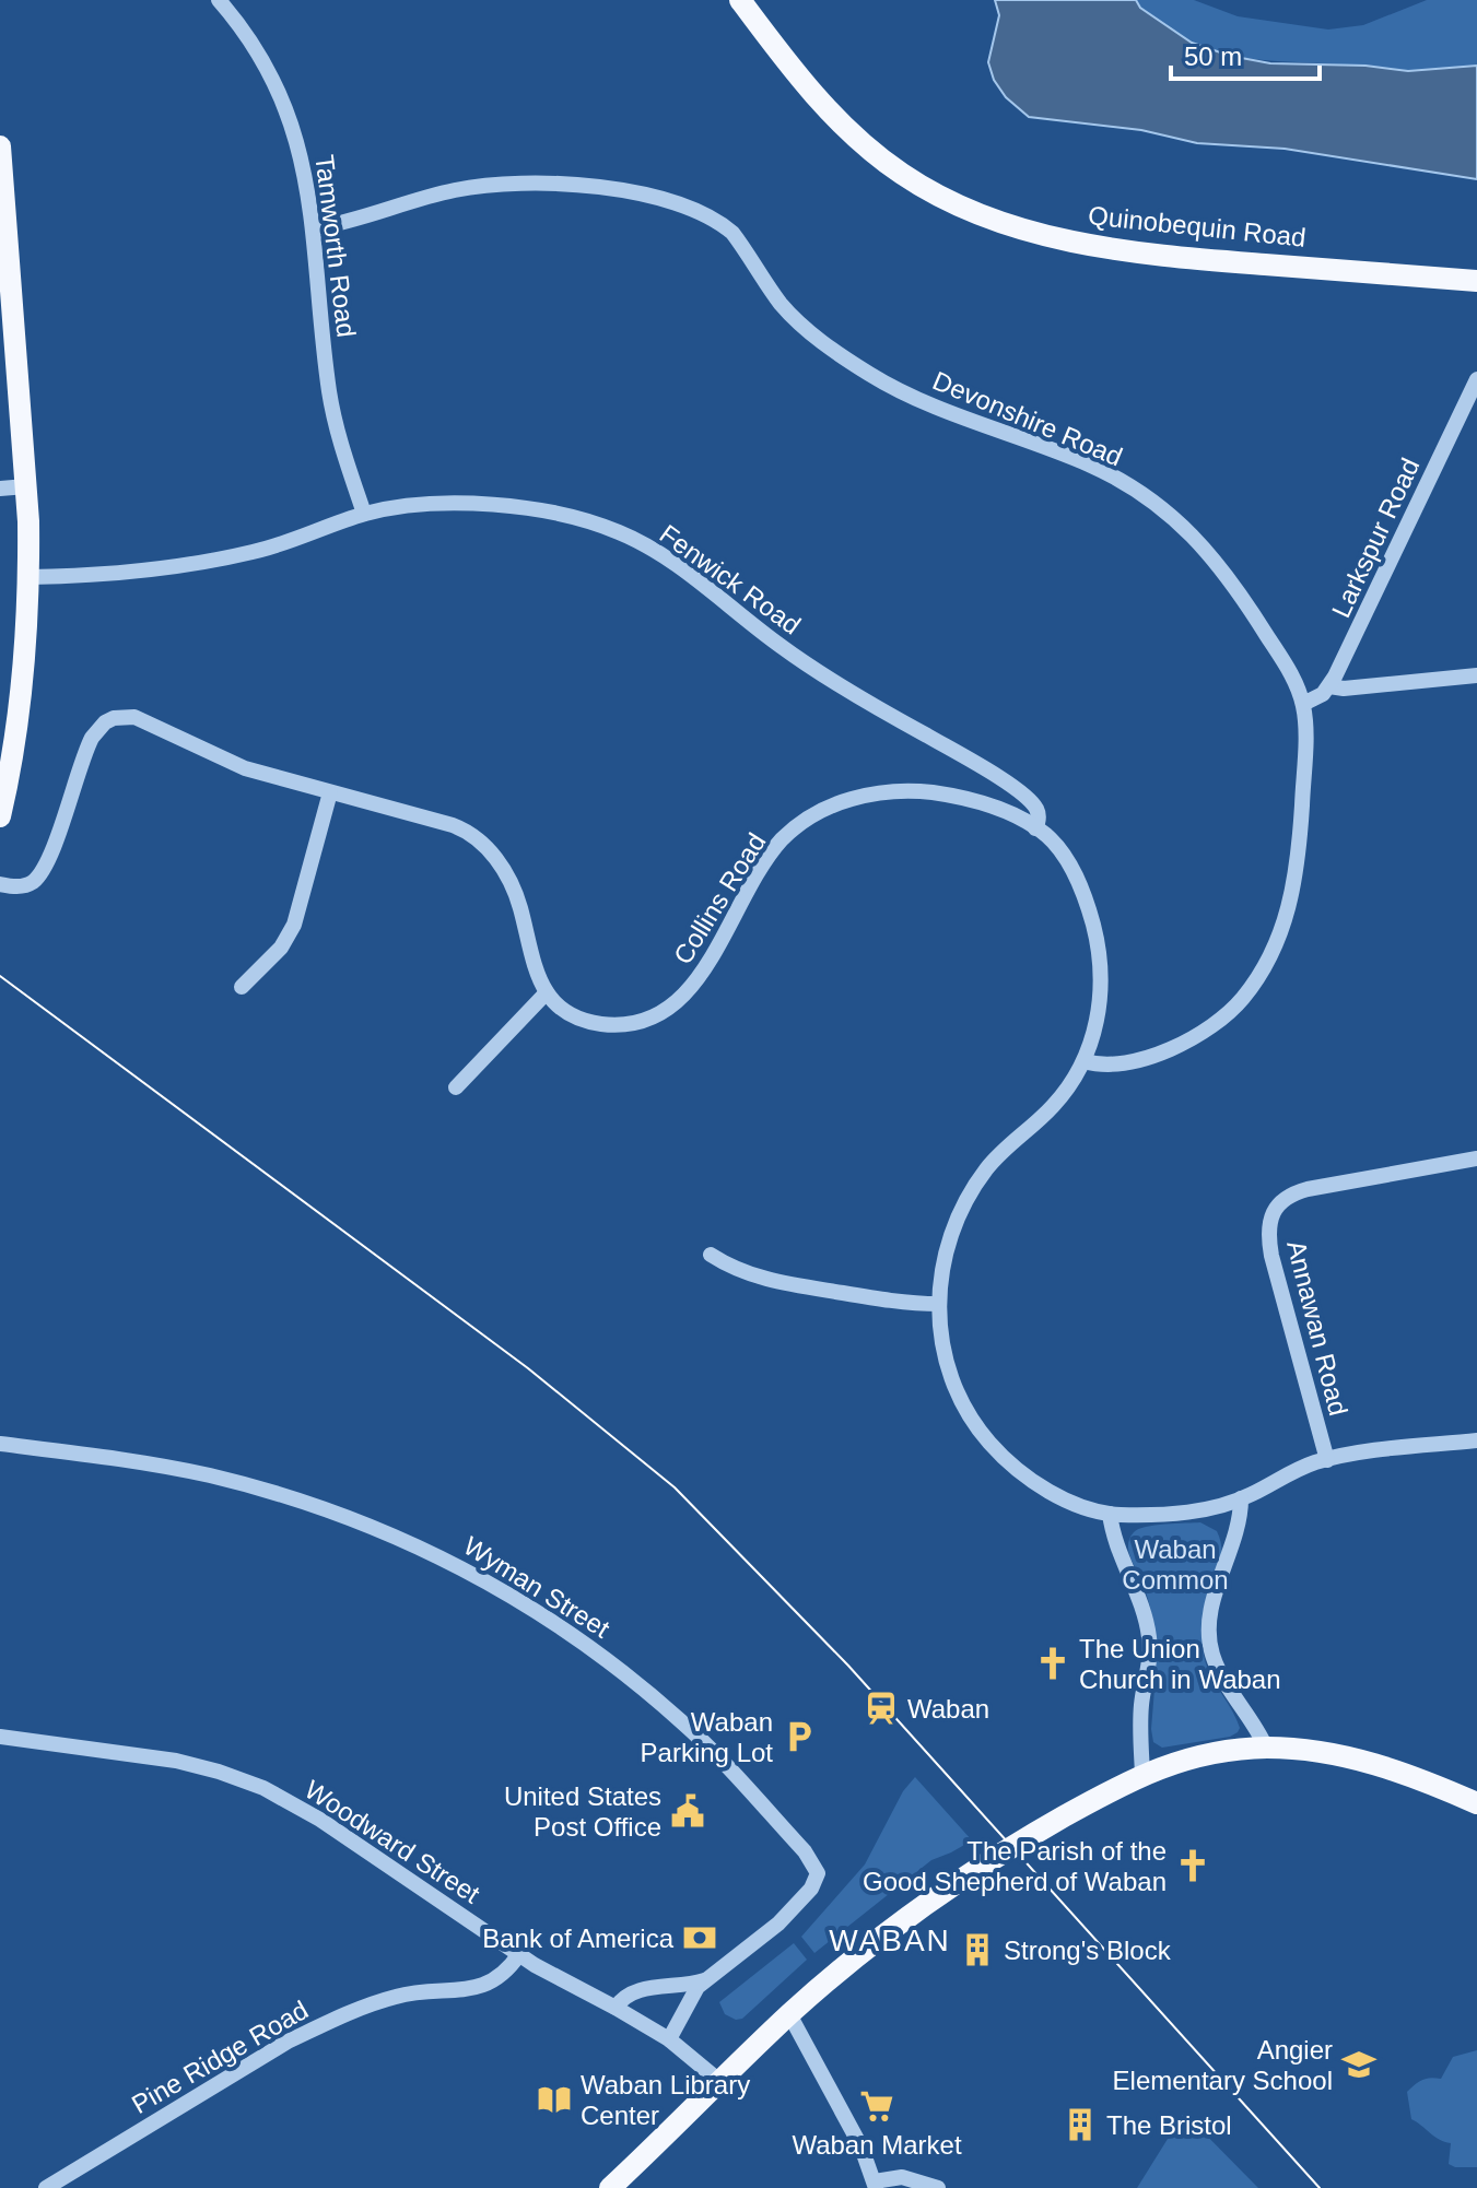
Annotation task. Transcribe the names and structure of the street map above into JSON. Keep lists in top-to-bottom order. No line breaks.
{"streets":{"main road":["Quinobequin Road"],"street":["Tamworth Road","Devonshire Road","Larkspur Road","Fenwick Road","Collins Road","Annawan Road","Wyman Street","Woodward Street","Pine Ridge Road"]},"crossings":[["Tamworth Road","Devonshire Road"],["Tamworth Road","Fenwick Road"],["Devonshire Road","Collins Road"],["Fenwick Road","Collins Road"],["Collins Road","Annawan Road"],["Wyman Street","Woodward Street"],["Woodward Street","Pine Ridge Road"]],"districts":["WABAN"],"parks":["Waban Common"],"places":{"church":["The Union Church in Waban","The Parish of the Good Shepherd of Waban"],"station":["Waban"],"parking":["Waban Parking Lot"],"public building":["United States Post Office"],"bank":["Bank of America"],"building":["Strong's Block","The Bristol"],"school or university":["Angier Elementary School"],"library":["Waban Library Center"],"supermarket":["Waban Market"]},"scale_bar":"50 m"}
